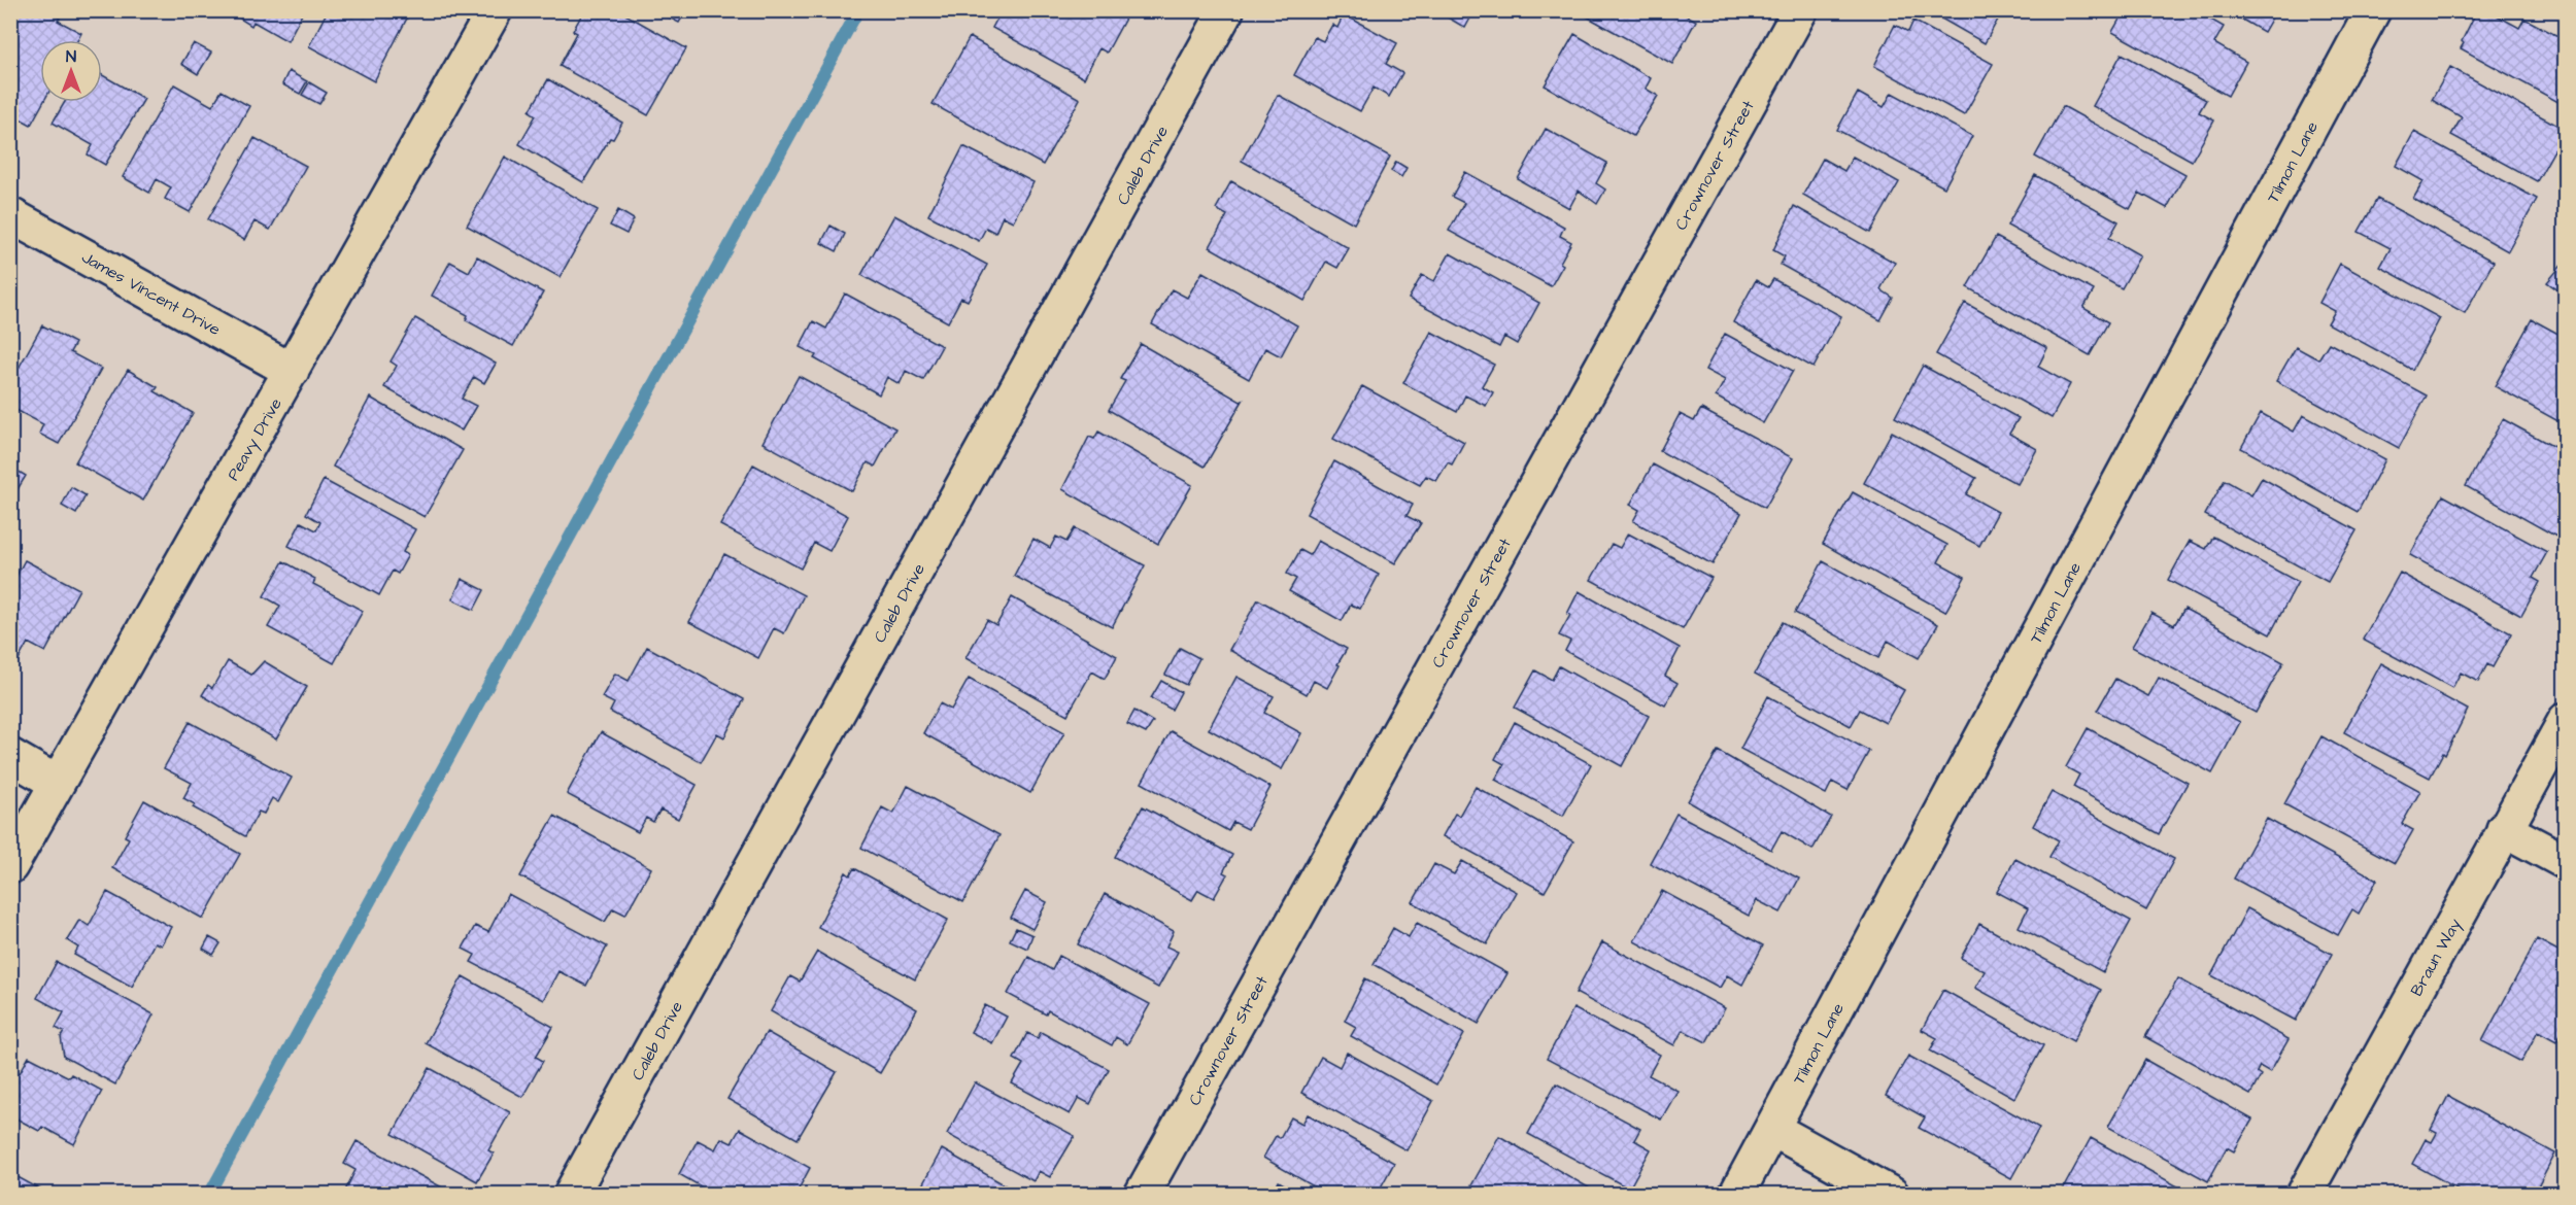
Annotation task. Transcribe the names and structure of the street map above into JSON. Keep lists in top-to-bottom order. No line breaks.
{"streets":{"street":["Tilmon Lane","Caleb Drive","Crownover Street","James Vincent Drive","Peavy Drive","Braun Way"]},"crossings":[["James Vincent Drive","Peavy Drive"]],"north":"top"}
